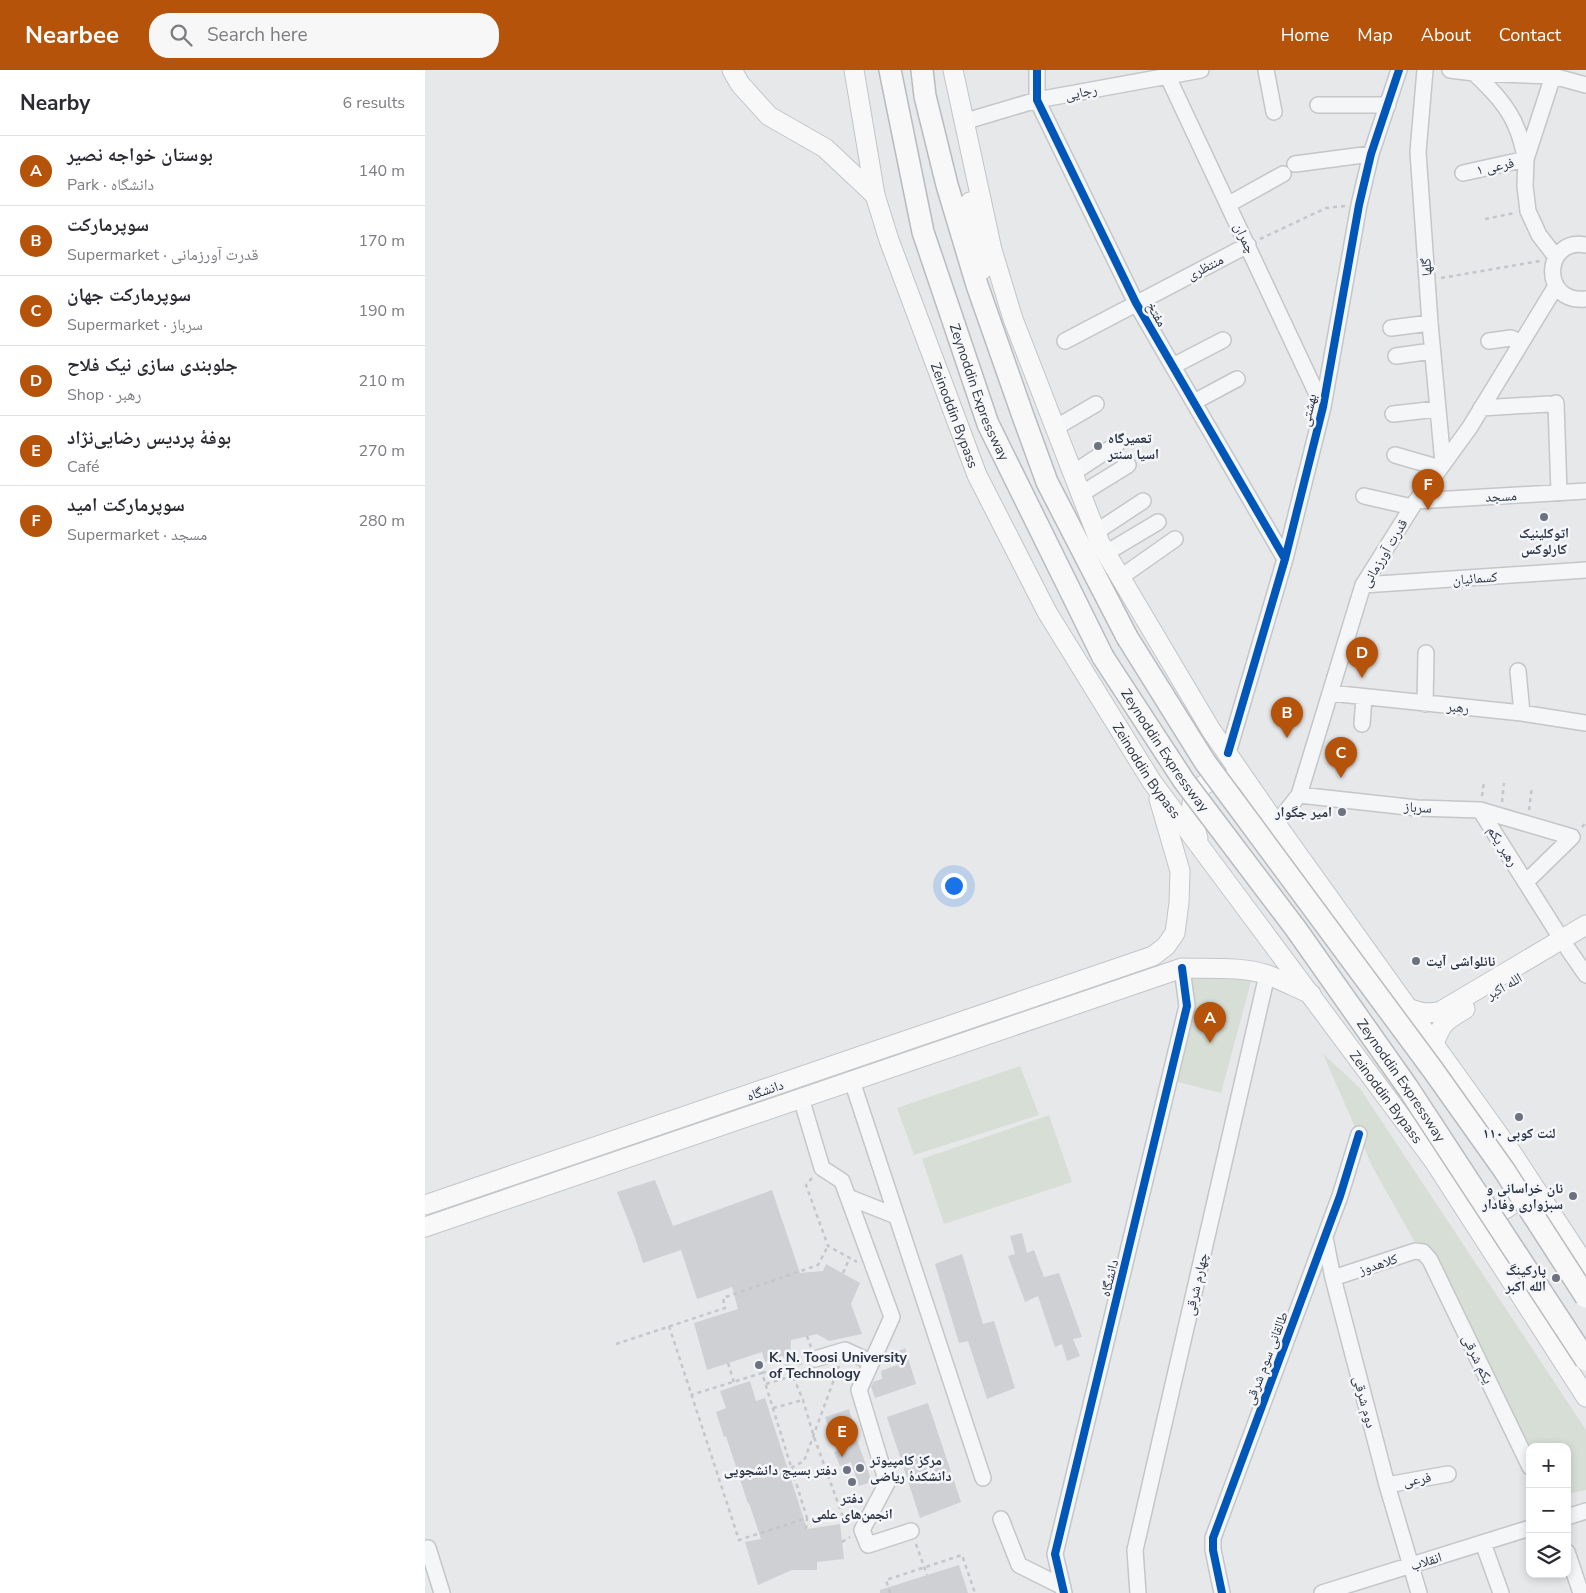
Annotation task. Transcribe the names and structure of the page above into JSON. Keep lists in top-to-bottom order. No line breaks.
{"streets":{"highway":["Zeynoddin Expressway"],"main road":["Zeinoddin Bypass","الله اکبر","دانشگاه"],"street":["رجایی","فرعی ۱","چمران","منتظری","گلها","مفتخ","بهشتی","مسجد","قدرت آورزمانی","کسمائیان","رهبر","سرباز","رهبر یکم","کلاهدوز","چهارم شرقی","طالقانی سوم شرقی","یکم شرقی","دوم شرقی","فرعی","انقلاب"]},"crossings":[["رجایی","چمران"],["رجایی","مفتخ"],["چمران","منتظری"],["چمران","بهشتی"],["منتظری","مفتخ"],["گلها","قدرت آورزمانی"],["مفتخ","بهشتی"],["Zeinoddin Bypass","دانشگاه"],["مسجد","قدرت آورزمانی"],["قدرت آورزمانی","کسمائیان"],["قدرت آورزمانی","رهبر"],["قدرت آورزمانی","سرباز"],["سرباز","رهبر یکم"],["رهبر یکم","الله اکبر"],["دانشگاه","چهارم شرقی"],["کلاهدوز","یکم شرقی"],["کلاهدوز","دوم شرقی"],["طالقانی سوم شرقی","دوم شرقی"],["دوم شرقی","فرعی"],["دوم شرقی","انقلاب"]],"places":["تعمیرگاه اسیا سنتر","اتوکلینیک کارلوکس","امیر جگوار","نانلواشی آیت","لنت کوبی ۱۱۰","نان خراسانی و سبزواری وفادار","پارکینگ الله اکبر","K. N. Toosi University of Technology","مرکز کامپیوتر دانشکدهٔ ریاضی","دفتر بسیج دانشجویی","دفتر انجمن‌های علمی"],"page":{"header":"Nearbee","search":"Search here","nav":["Home","Map","About","Contact"],"heading":["Nearby","6 results"],"list":[{"mark":"A","name":"بوستان خواجه نصیر","note":"Park · دانشگاه","value":"140 m"},{"mark":"B","name":"سوپرمارکت","note":"Supermarket · قدرت آورزمانی","value":"170 m"},{"mark":"C","name":"سوپرمارکت جهان","note":"Supermarket · سرباز","value":"190 m"},{"mark":"D","name":"جلوبندی سازی نیک فلاح","note":"Shop · رهبر","value":"210 m"},{"mark":"E","name":"بوفهٔ پردیس رضایی‌نژاد","note":"Café","value":"270 m"},{"mark":"F","name":"سوپرمارکت امید","note":"Supermarket · مسجد","value":"280 m"}],"pins":["F","D","B","C","A","E"],"map_buttons":["+","−"]}}
